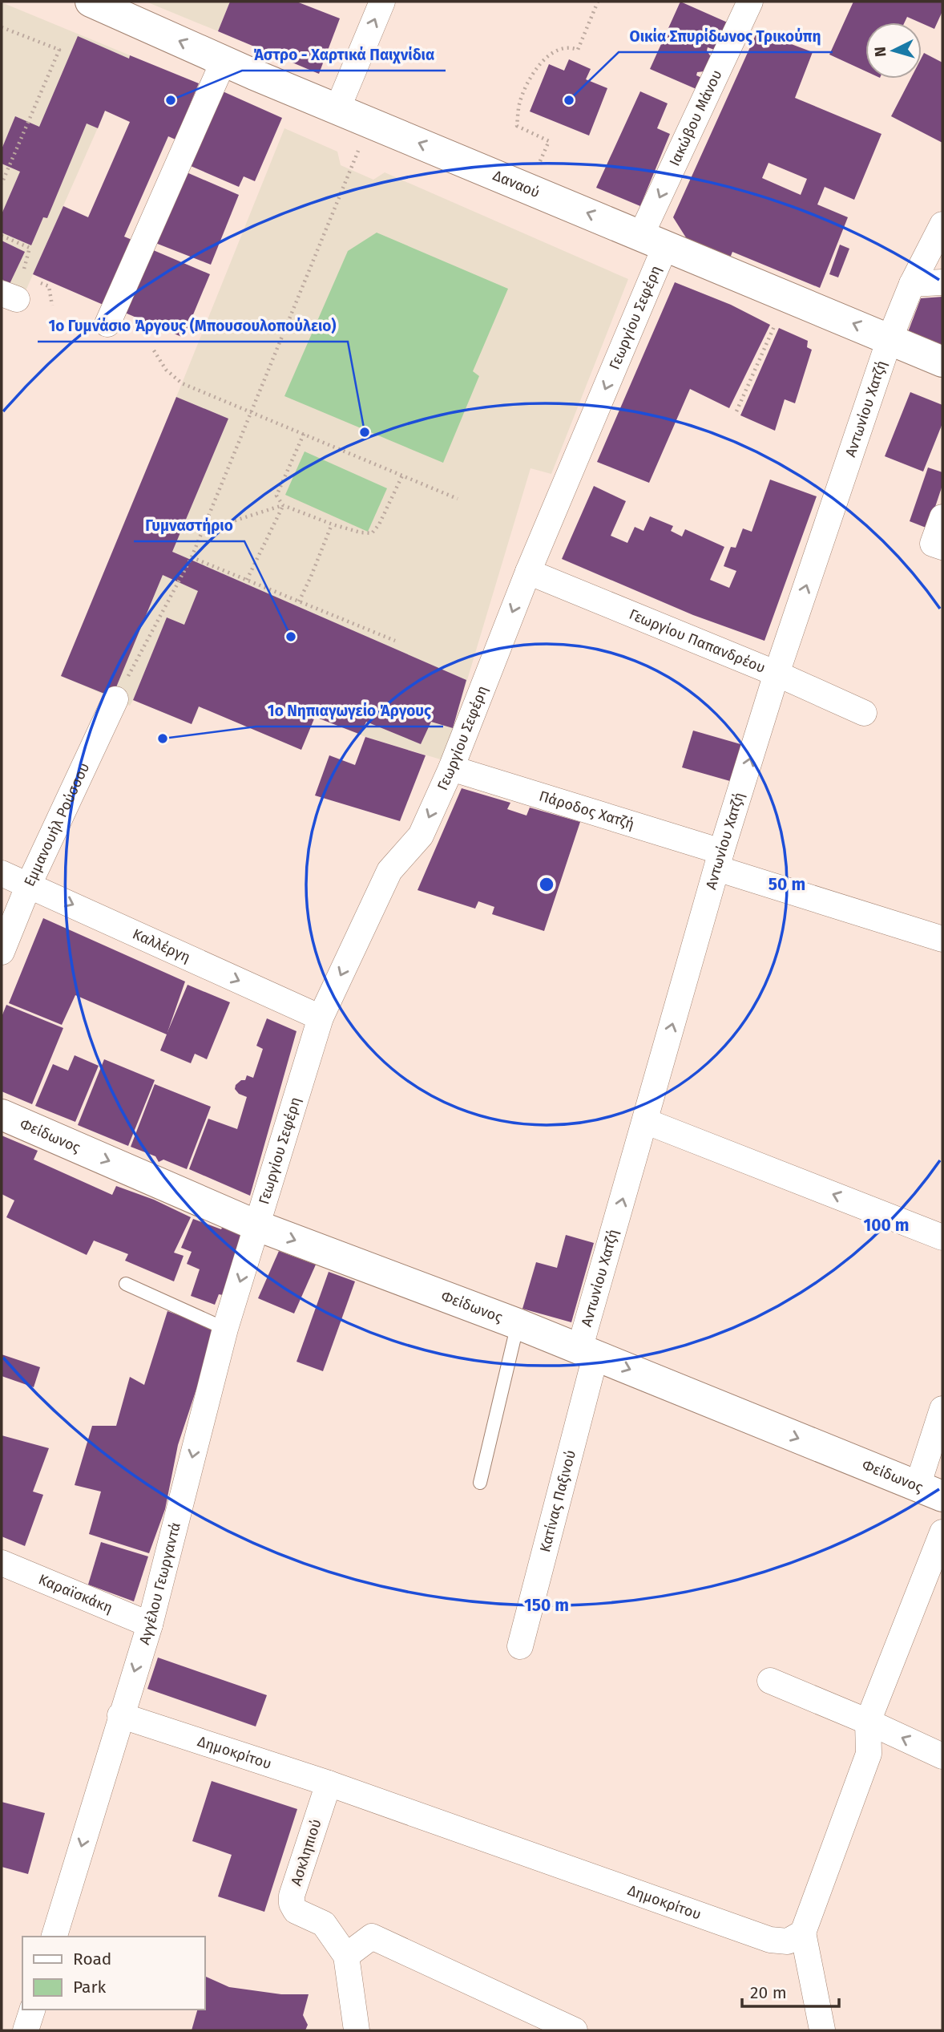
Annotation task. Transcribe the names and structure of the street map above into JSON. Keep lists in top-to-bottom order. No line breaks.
{"streets":{"main road":["Δαναού","Φείδωνος"],"street":["Ιακώβου Μάνου","Γεωργίου Σεφέρη","Αντωνίου Χατζή","Γεωργίου Παπανδρέου","Πάροδος Χατζή","Εμμανουήλ Ρούσσου","Καλλέργη","Κατίνας Παξινού","Αγγέλου Γεωργαντά","Καραϊσκάκη","Δημοκρίτου","Ασκληπιού"]},"crossings":[["Ιακώβου Μάνου","Δαναού"],["Ιακώβου Μάνου","Γεωργίου Σεφέρη"],["Δαναού","Γεωργίου Σεφέρη"],["Δαναού","Αντωνίου Χατζή"],["Γεωργίου Σεφέρη","Γεωργίου Παπανδρέου"],["Γεωργίου Σεφέρη","Πάροδος Χατζή"],["Γεωργίου Σεφέρη","Καλλέργη"],["Γεωργίου Σεφέρη","Φείδωνος"],["Γεωργίου Σεφέρη","Αγγέλου Γεωργαντά"],["Αντωνίου Χατζή","Γεωργίου Παπανδρέου"],["Αντωνίου Χατζή","Πάροδος Χατζή"],["Αντωνίου Χατζή","Φείδωνος"],["Αντωνίου Χατζή","Κατίνας Παξινού"],["Εμμανουήλ Ρούσσου","Καλλέργη"],["Φείδωνος","Κατίνας Παξινού"],["Φείδωνος","Αγγέλου Γεωργαντά"],["Αγγέλου Γεωργαντά","Καραϊσκάκη"],["Αγγέλου Γεωργαντά","Δημοκρίτου"],["Δημοκρίτου","Ασκληπιού"]],"one_way":["Ιακώβου Μάνου","Δαναού","Γεωργίου Σεφέρη","Αντωνίου Χατζή","Καλλέργη","Φείδωνος","Αγγέλου Γεωργαντά"],"places":["Άστρο - Χαρτικά Παιχνίδια","Οικία Σπυρίδωνος Τρικούπη","1ο Γυμνάσιο Άργους (Μπουσουλοπούλειο)","Γυμναστήριο","1ο Νηπιαγωγείο Άργους"],"legend":["Road","Park"],"scale_bar":"20 m","north":"left","rings":["50 m","100 m","150 m"]}
